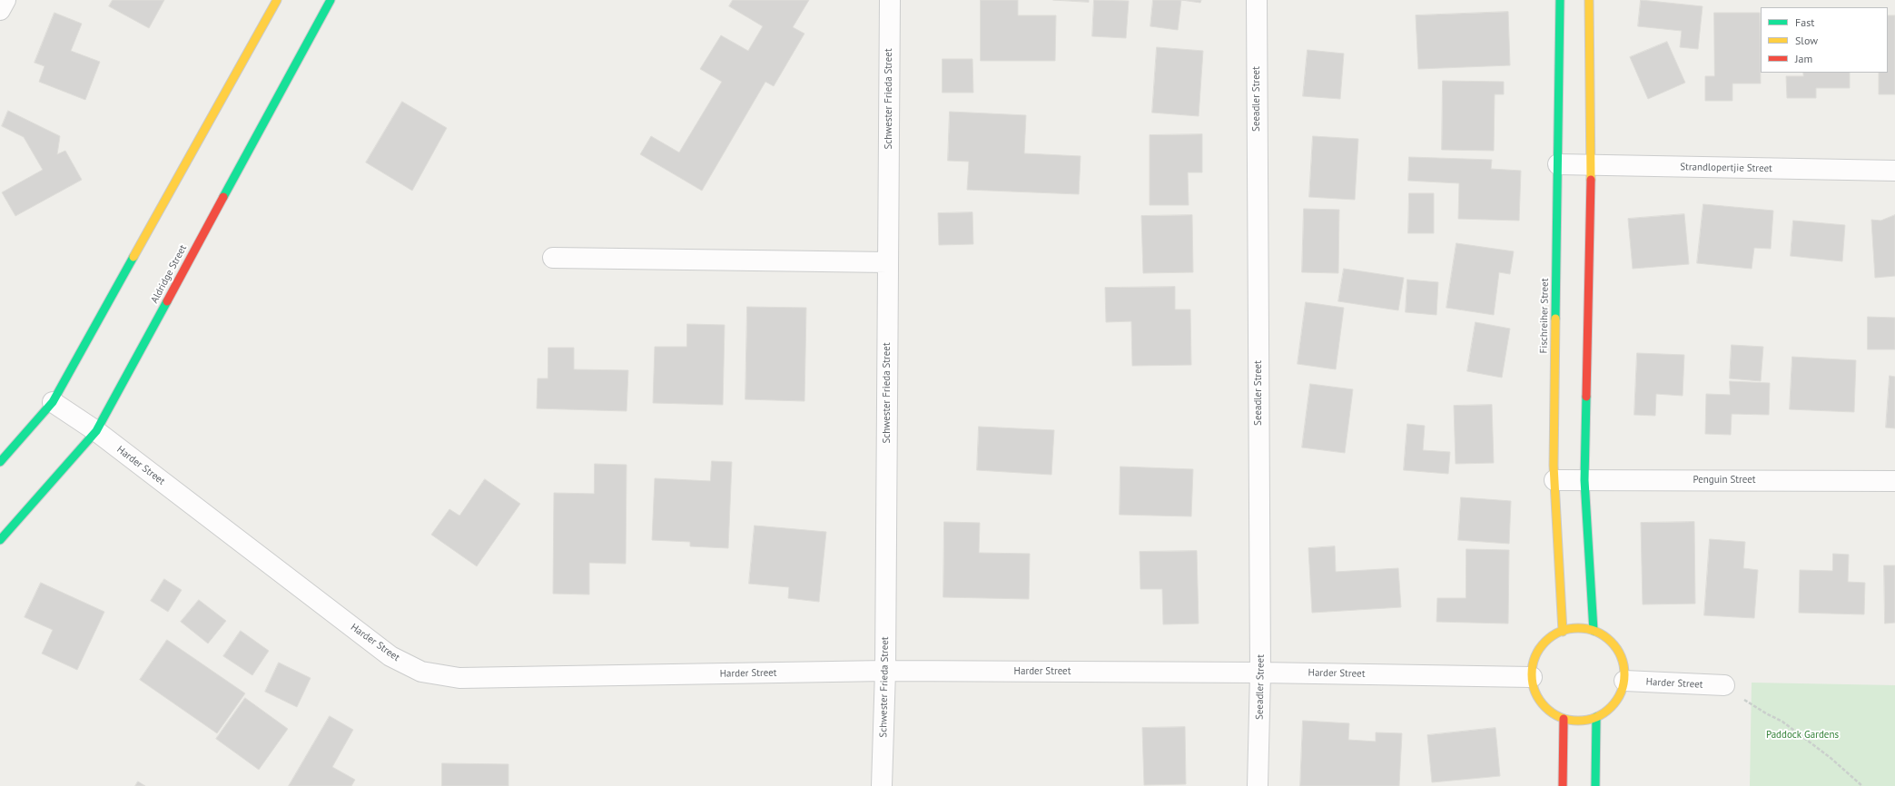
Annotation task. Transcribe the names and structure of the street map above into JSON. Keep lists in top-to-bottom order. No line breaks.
{"streets":{"street":["Schwester Frieda Street","Seeadler Street","Strandlopertjie Street","Aldridge Street","Fischreiher Street","Harder Street","Penguin Street"]},"crossings":[["Schwester Frieda Street","Harder Street"],["Seeadler Street","Harder Street"],["Strandlopertjie Street","Fischreiher Street"],["Aldridge Street","Harder Street"],["Fischreiher Street","Harder Street"],["Fischreiher Street","Penguin Street"]],"parks":["Paddock Gardens"],"legend":["Fast","Slow","Jam"]}
